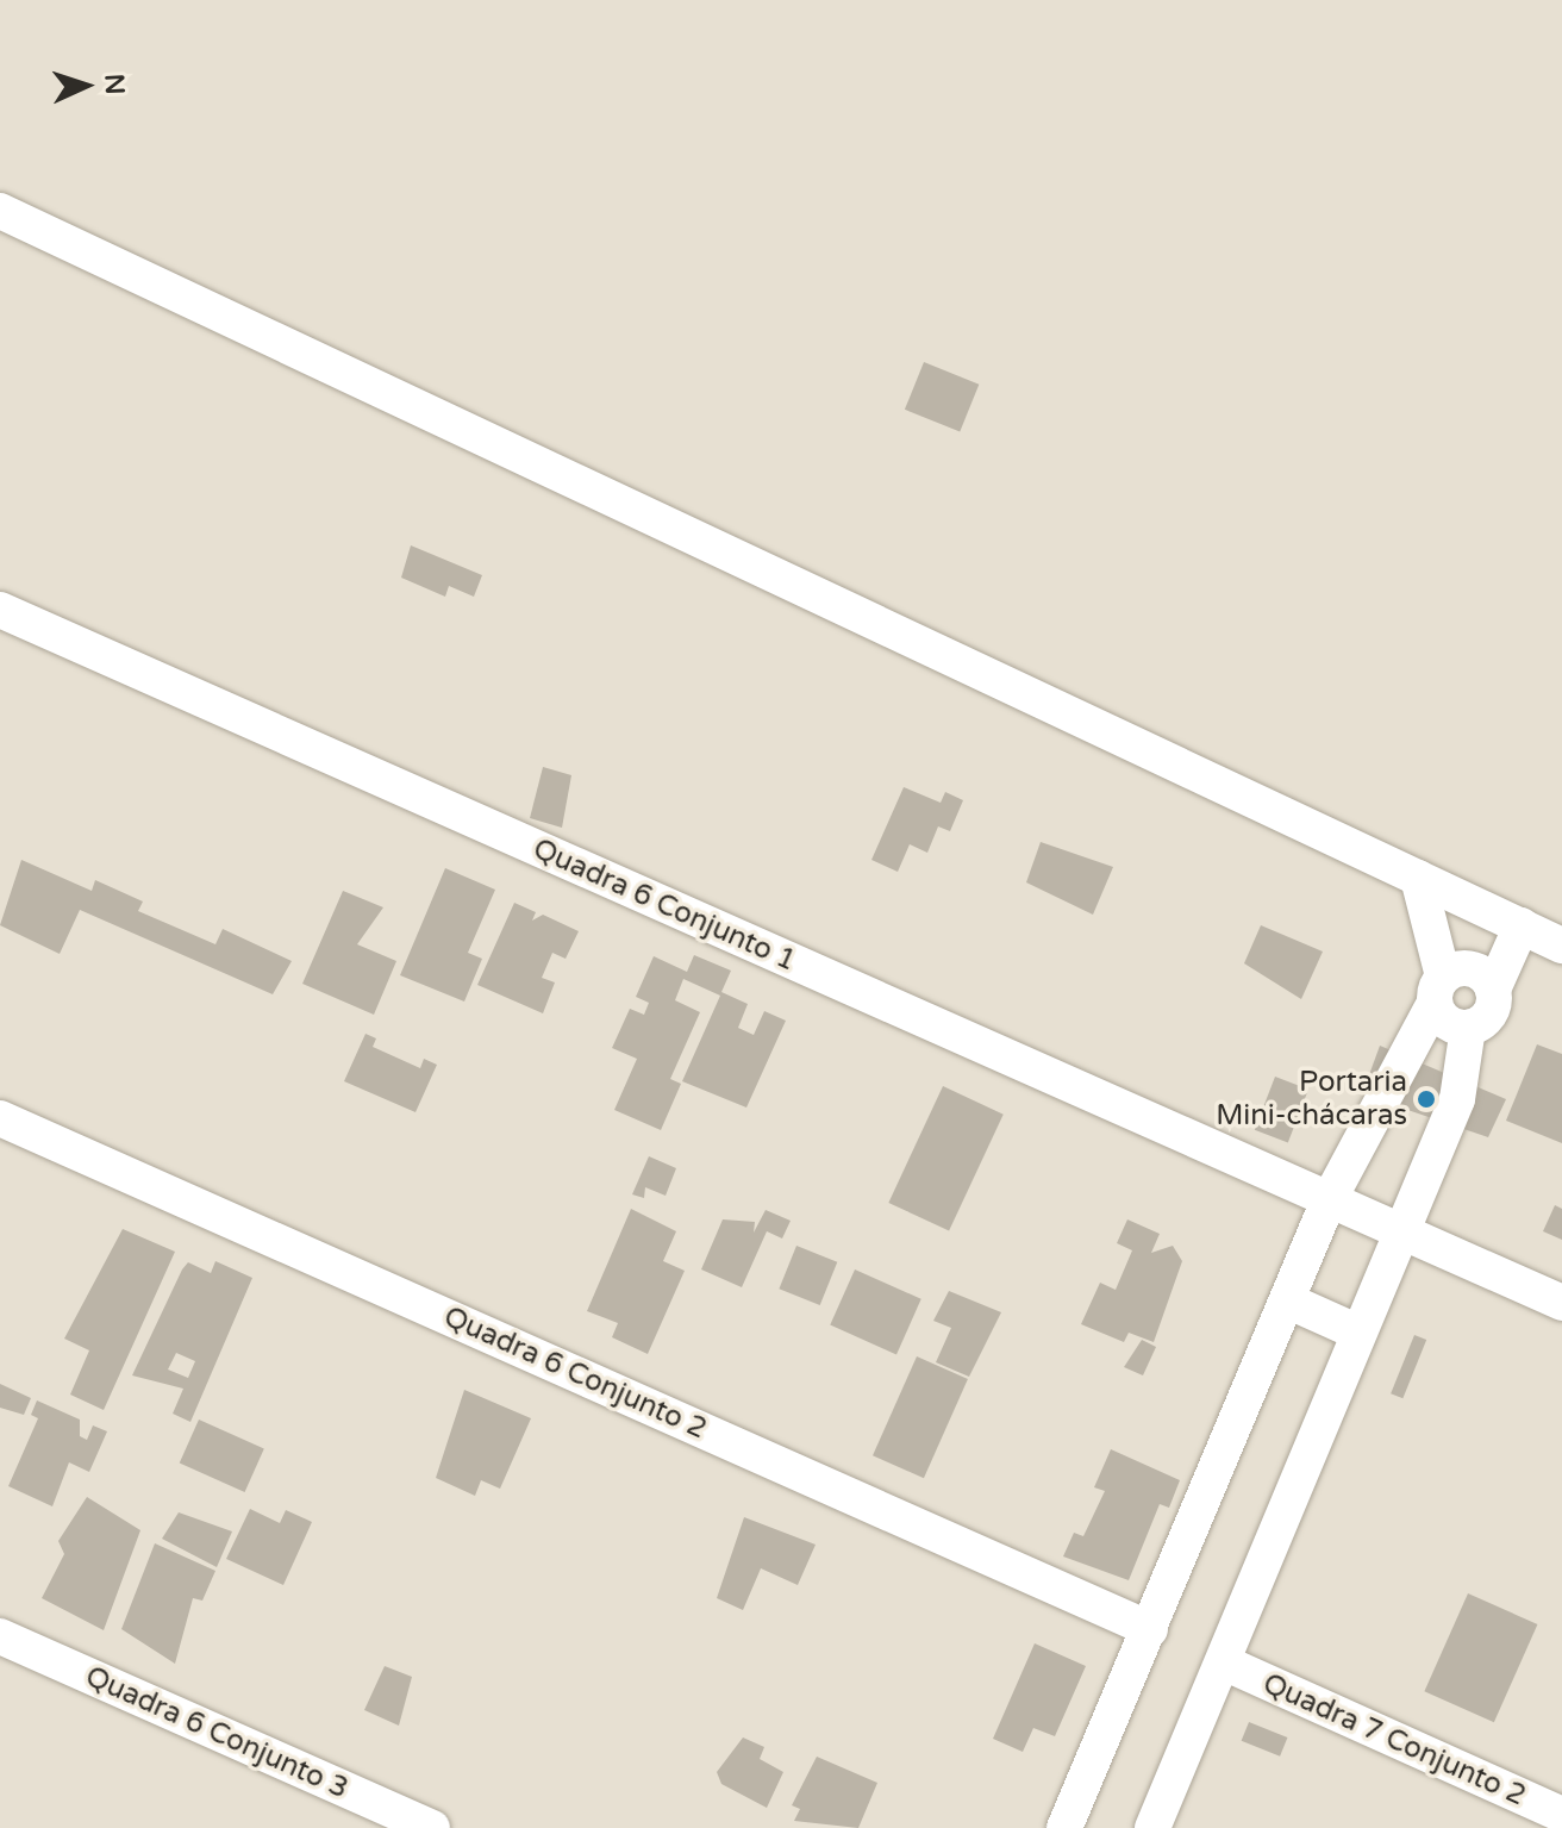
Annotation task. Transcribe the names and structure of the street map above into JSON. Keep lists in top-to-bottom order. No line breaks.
{"streets":{"street":["Quadra 6 Conjunto 1","Quadra 6 Conjunto 2","Quadra 6 Conjunto 3","Quadra 7 Conjunto 2"]},"places":["Portaria Mini-chácaras"],"north":"right"}
